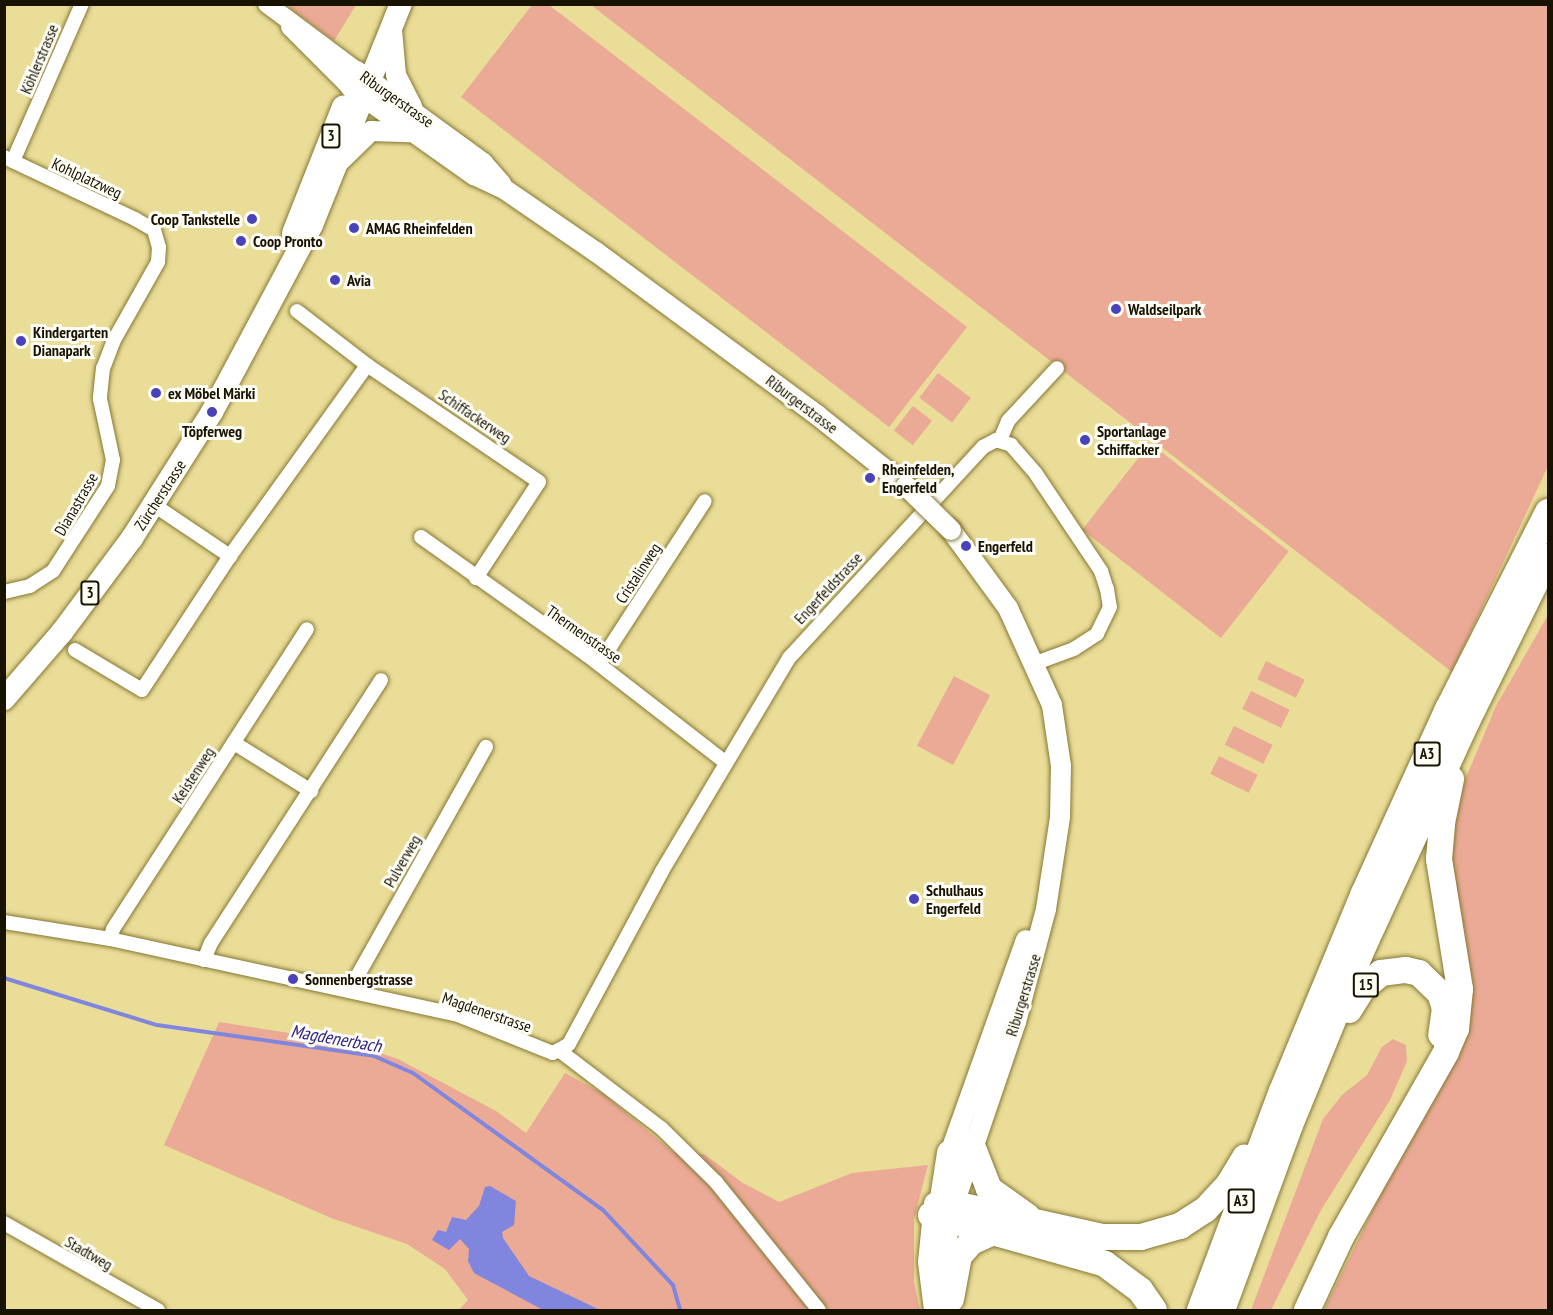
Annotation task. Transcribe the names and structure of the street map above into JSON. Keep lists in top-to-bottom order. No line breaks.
{"streets":{"highway":["A3","15"],"main road":["Riburgerstrasse","3","Zürcherstrasse"],"street":["Köhlerstrasse","Kohlplatzweg","Schiffackerweg","Dianastrasse","Cristalinweg","Engerfeldstrasse","Thermenstrasse","Keistenweg","Pulverweg","Magdenerstrasse","Stadtweg"]},"crossings":[["Köhlerstrasse","Kohlplatzweg"],["Riburgerstrasse","Zürcherstrasse"],["Kohlplatzweg","Dianastrasse"],["Schiffackerweg","Thermenstrasse"],["Cristalinweg","Thermenstrasse"],["Engerfeldstrasse","Thermenstrasse"],["Engerfeldstrasse","Magdenerstrasse"],["A3","15"],["Keistenweg","Magdenerstrasse"],["Pulverweg","Magdenerstrasse"]],"water":["Magdenerbach"],"places":["Coop Tankstelle","AMAG Rheinfelden","Coop Pronto","Avia","Waldseilpark","Kindergarten Dianapark","ex Möbel Märki","Töpferweg","Sportanlage Schiffacker","Rheinfelden, Engerfeld","Engerfeld","Schulhaus Engerfeld","Sonnenbergstrasse"]}
